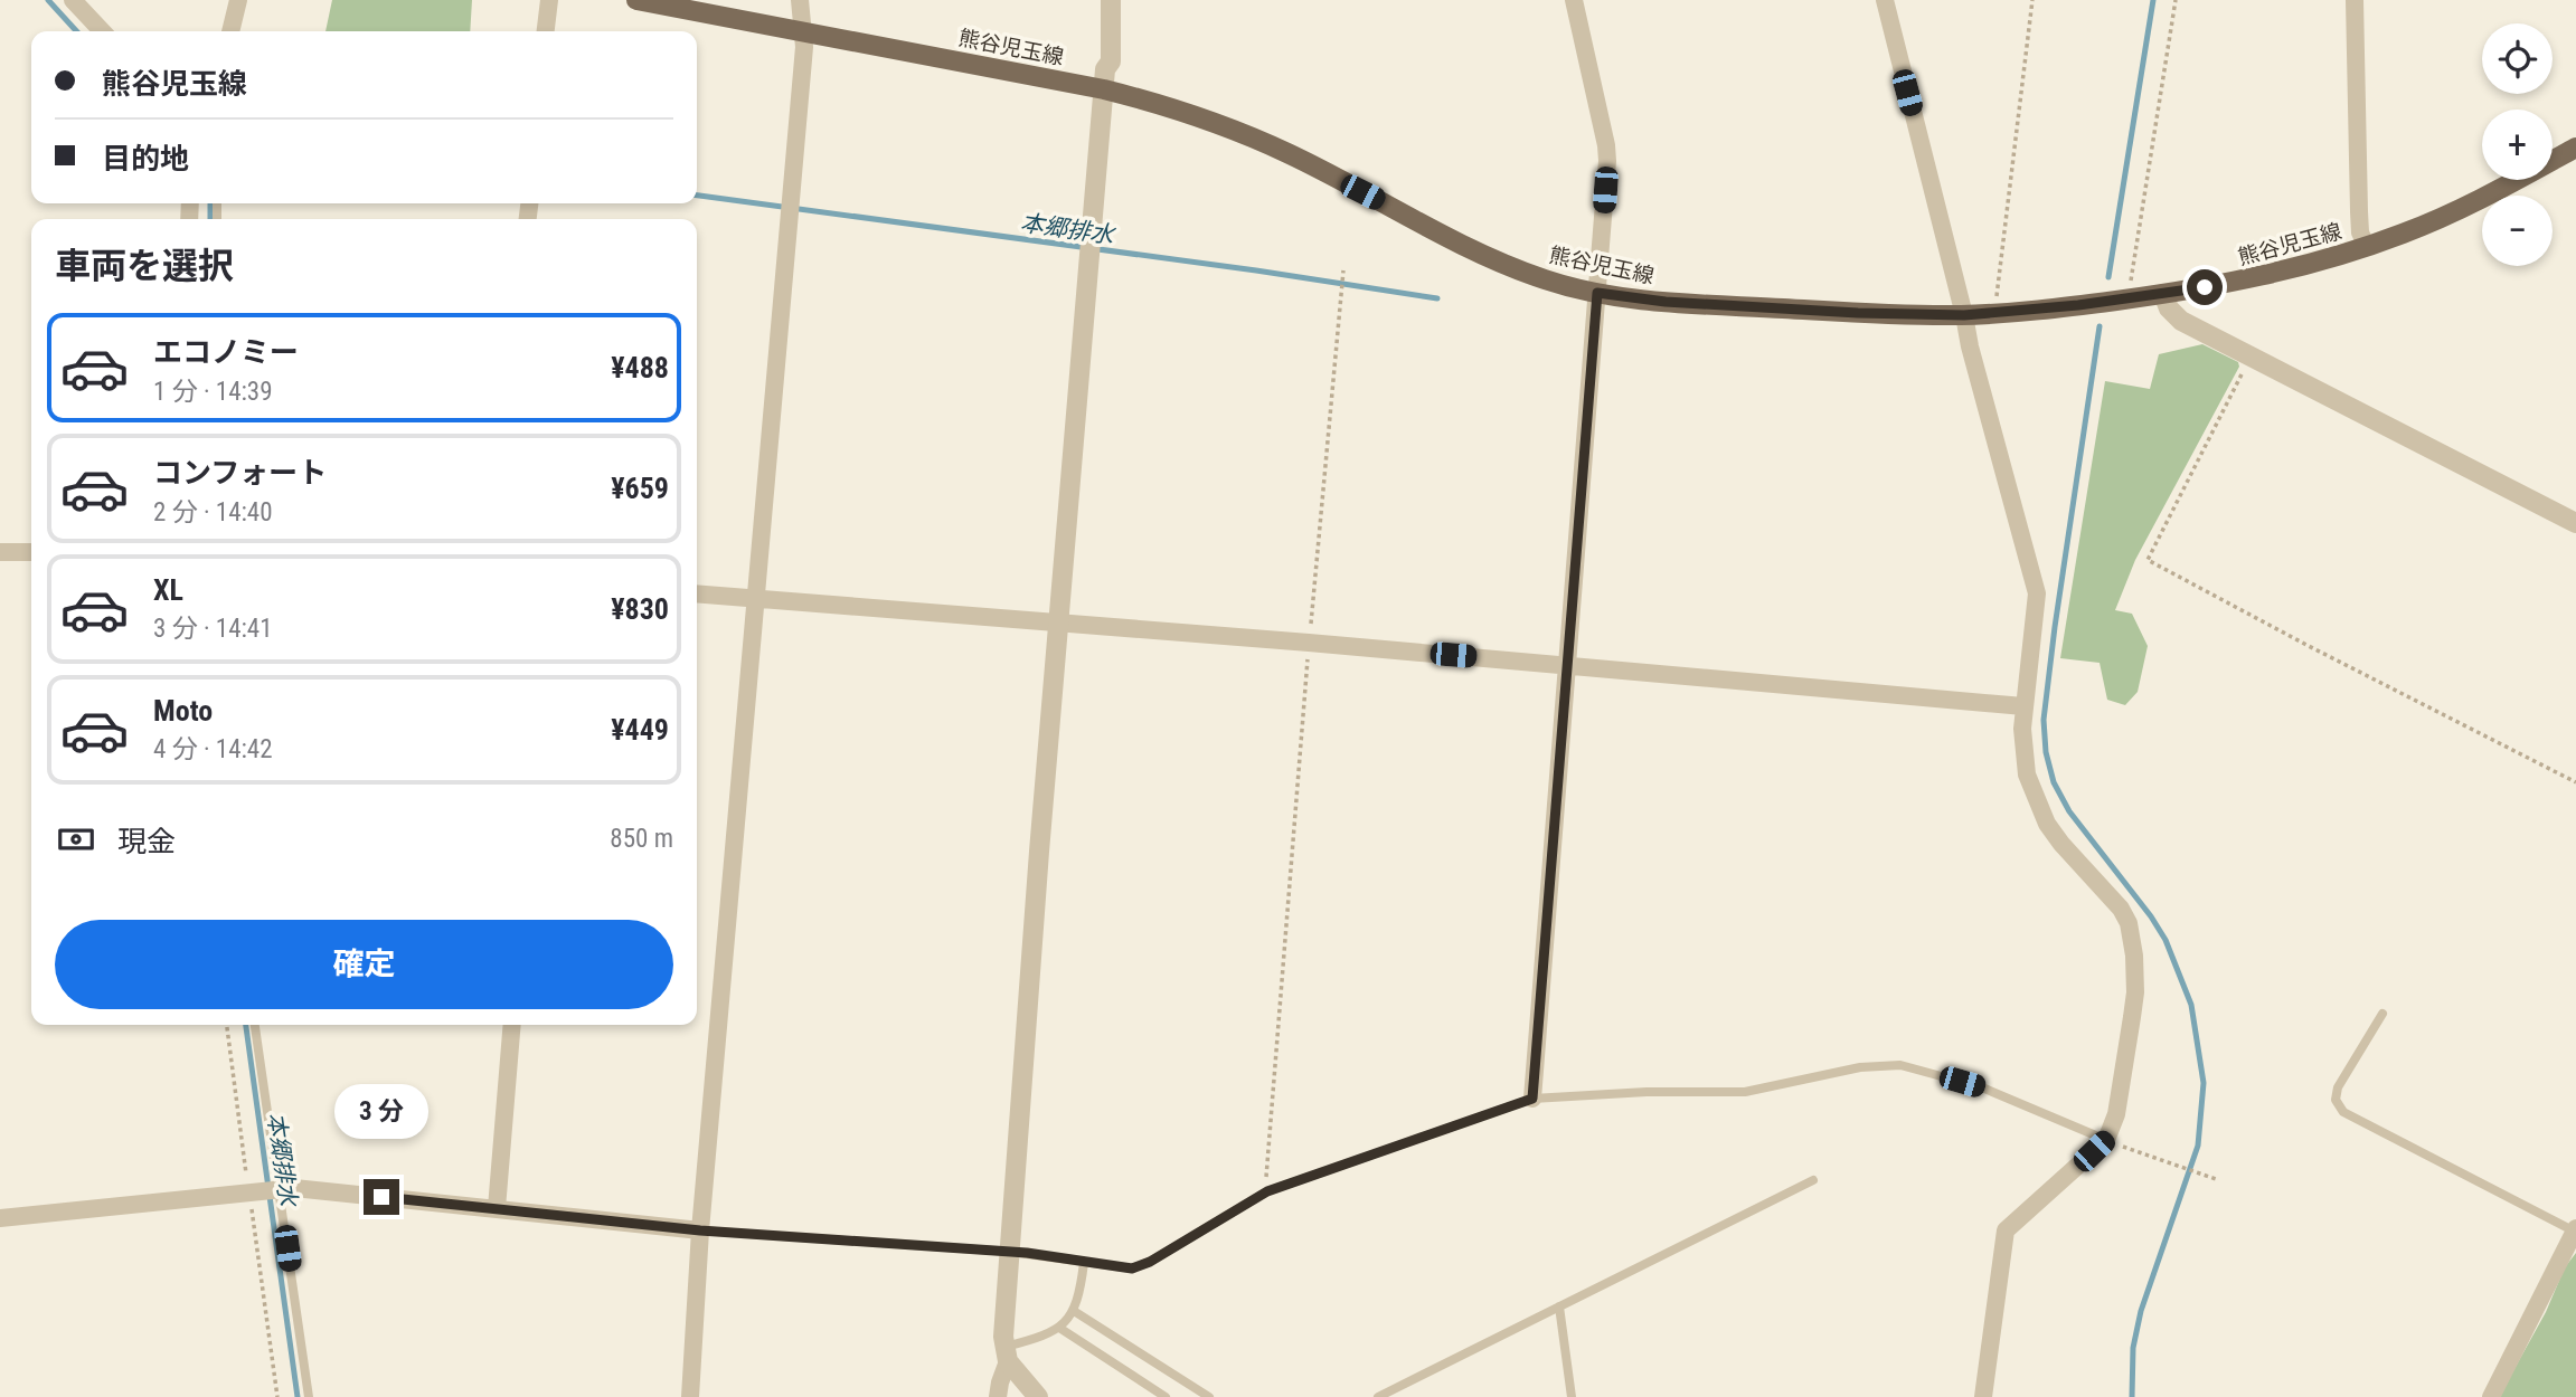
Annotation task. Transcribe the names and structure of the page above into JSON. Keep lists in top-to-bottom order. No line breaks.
{"streets":{"main road":["熊谷児玉線"]},"water":["本郷排水"],"page":{"map_buttons":["+","−"],"banner":["熊谷児玉線","目的地"],"heading":"車両を選択","list":[{"name":"エコノミー","note":"1 分 · 14:39","value":"¥488"},{"name":"コンフォート","note":"2 分 · 14:40","value":"¥659"},{"name":"XL","note":"3 分 · 14:41","value":"¥830"},{"name":"Moto","note":"4 分 · 14:42","value":"¥449"}],"pay":["現金","850 m"],"buttons":"確定","bubble":"3 分"}}
